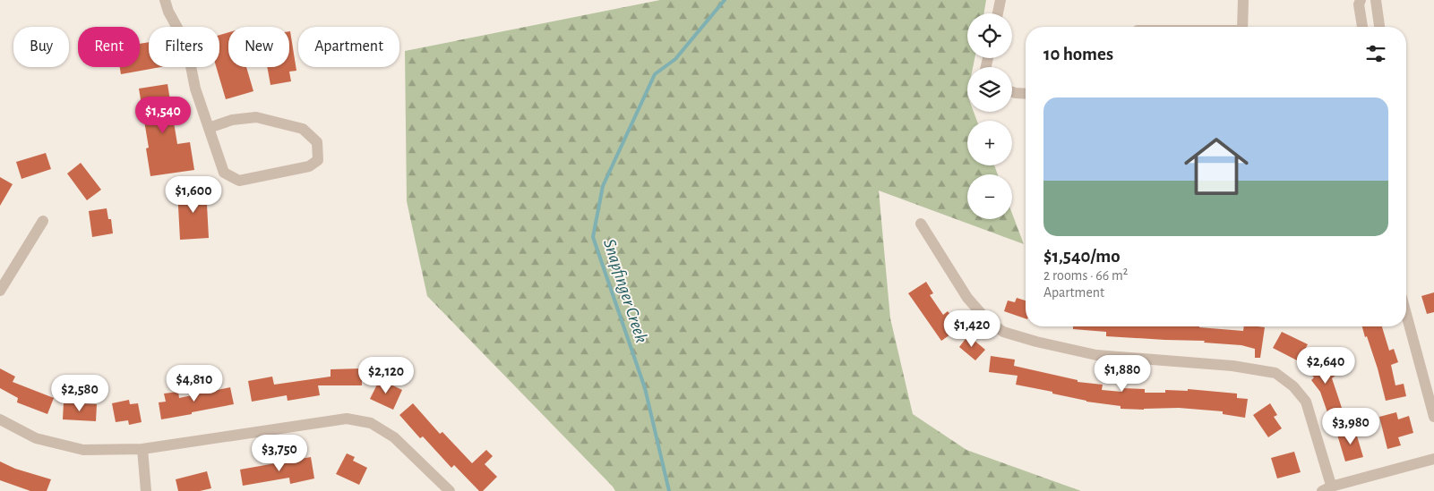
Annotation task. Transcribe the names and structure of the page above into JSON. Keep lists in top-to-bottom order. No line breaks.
{"water":["Snapfinger Creek"],"page":{"map_buttons":["+","−"],"chip":["Buy","Rent","Filters","New","Apartment"],"heading":"10 homes","list":[{"name":"$1,540/mo","note":"2 rooms · 66 m² · Apartment"}],"price":["$1,540","$1,600","$1,420","$2,640","$1,880","$2,120","$4,810","$2,580","$3,980","$3,750"]}}
